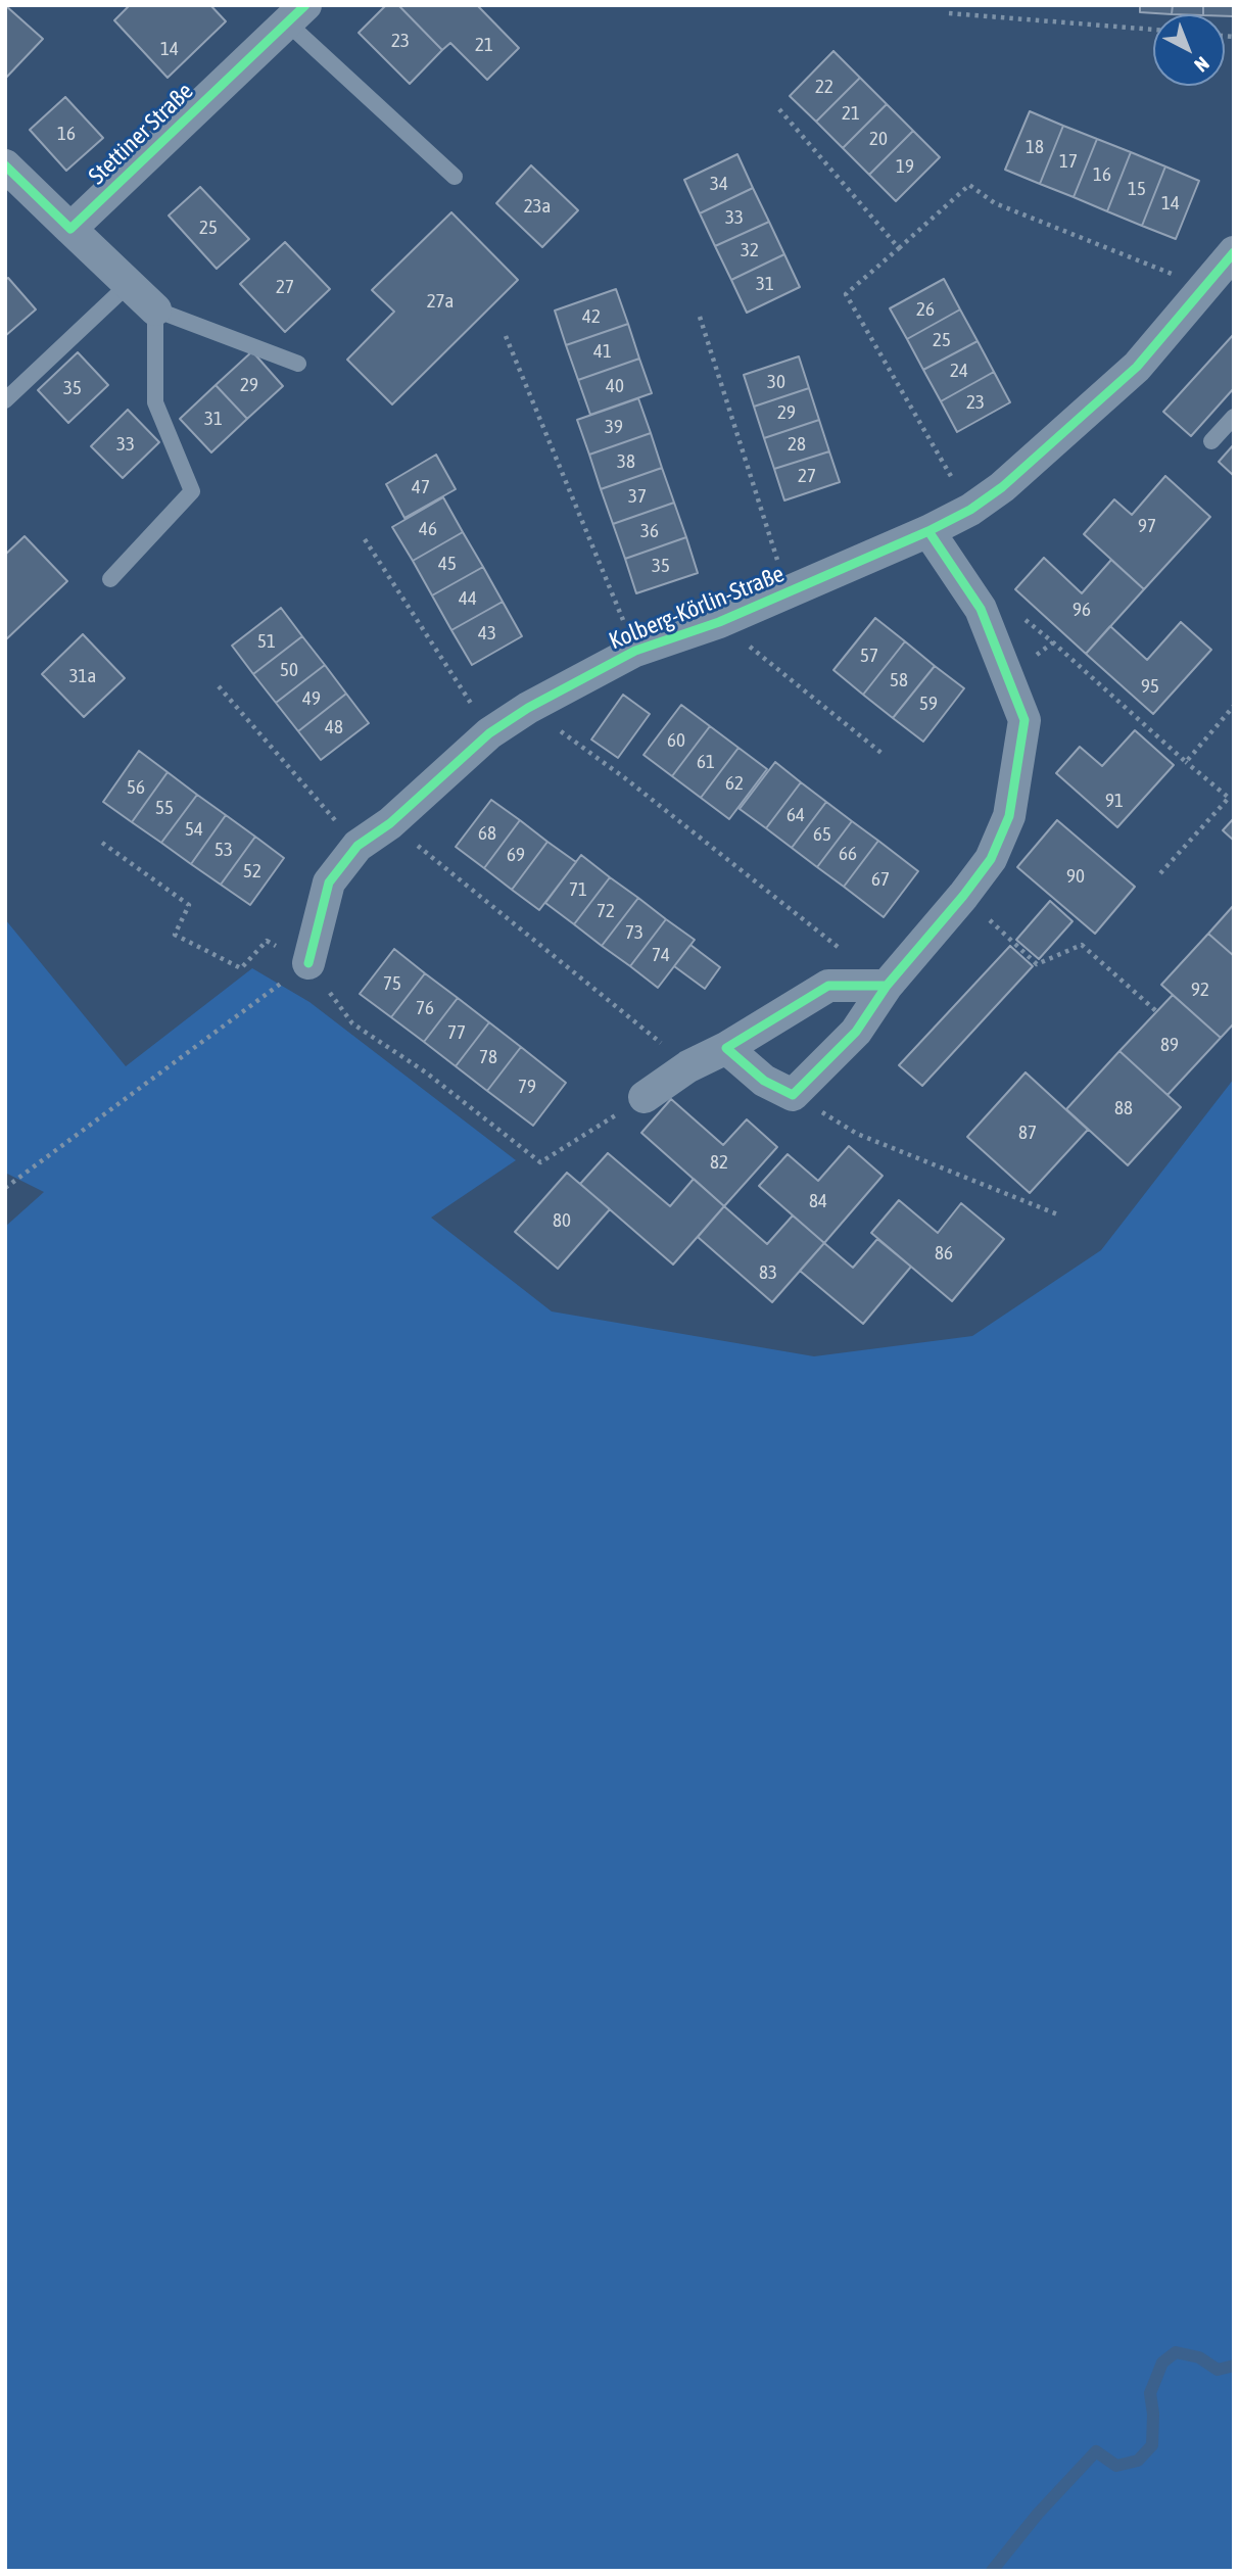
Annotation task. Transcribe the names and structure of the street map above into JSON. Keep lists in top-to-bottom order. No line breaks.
{"streets":{"street":["Stettiner Straße","Kolberg-Körlin-Straße"]},"house_numbers":["23","21","14","22","21","16","20","18","17","19","16","34","15","14","23a","33","25","32","31","27","27a","26","42","25","41","24","30","29","40","35","23","29","31","39","33","28","38","27","47","37","97","46","36","45","35","44","96","43","51","57","50","31a","58","95","49","59","48","60","61","62","56","91","55","64","54","68","65","53","66","69","52","90","67","71","72","73","74","75","92","76","77","89","78","79","88","87","82","84","80","86","83"],"north":"bottom right"}
